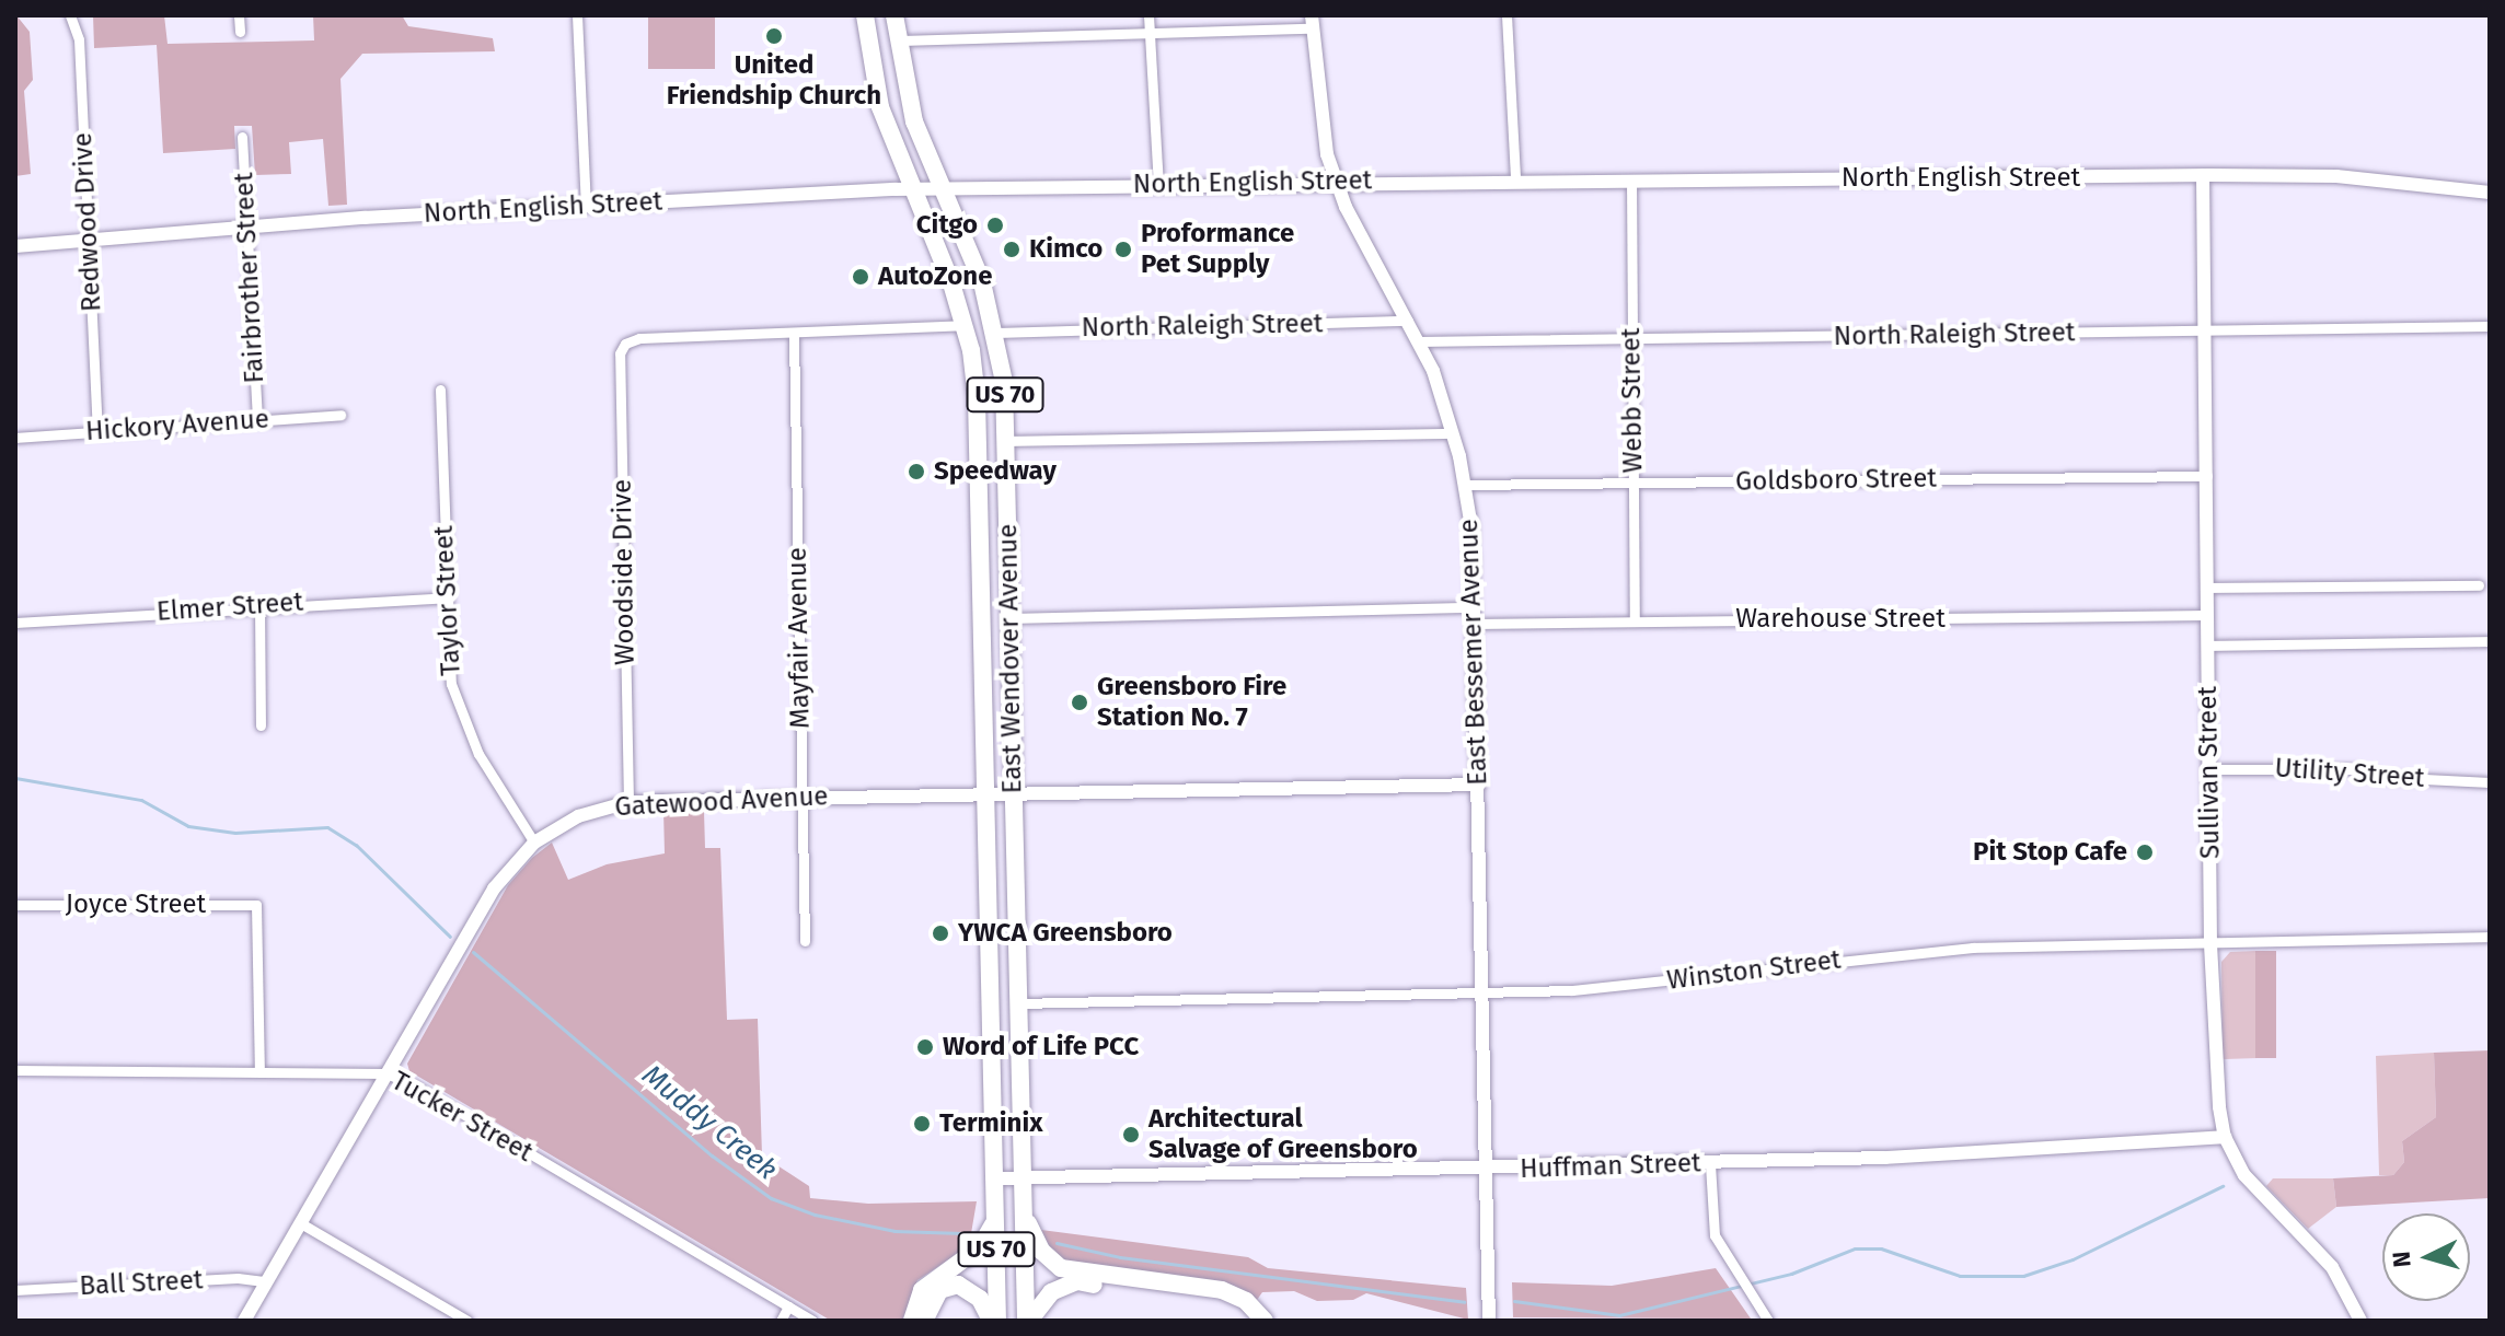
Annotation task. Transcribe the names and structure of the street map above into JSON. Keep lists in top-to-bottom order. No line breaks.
{"streets":{"highway":["US 70","East Wendover Avenue"],"street":["North English Street","Redwood Drive","Fairbrother Street","North Raleigh Street","Webb Street","Hickory Avenue","Goldsboro Street","Woodside Drive","Taylor Street","Elmer Street","Warehouse Street","Mayfair Avenue","East Bessemer Avenue","Sullivan Street","Utility Street","Gatewood Avenue","Joyce Street","Winston Street","Tucker Street","Huffman Street","Ball Street"]},"crossings":[["North English Street","Redwood Drive"],["North English Street","Fairbrother Street"],["North English Street","Webb Street"],["North English Street","East Bessemer Avenue"],["North English Street","East Wendover Avenue"],["North English Street","Sullivan Street"],["Redwood Drive","Hickory Avenue"],["Fairbrother Street","Hickory Avenue"],["North Raleigh Street","Webb Street"],["North Raleigh Street","East Bessemer Avenue"],["North Raleigh Street","East Wendover Avenue"],["North Raleigh Street","Sullivan Street"],["Webb Street","Goldsboro Street"],["Webb Street","Warehouse Street"],["Goldsboro Street","East Bessemer Avenue"],["Goldsboro Street","Sullivan Street"],["Woodside Drive","Mayfair Avenue"],["Woodside Drive","Gatewood Avenue"],["Taylor Street","Elmer Street"],["Taylor Street","Gatewood Avenue"],["Warehouse Street","East Bessemer Avenue"],["Warehouse Street","Sullivan Street"],["Mayfair Avenue","Gatewood Avenue"],["East Bessemer Avenue","Gatewood Avenue"],["East Bessemer Avenue","Winston Street"],["East Bessemer Avenue","Huffman Street"],["East Wendover Avenue","Gatewood Avenue"],["East Wendover Avenue","Winston Street"],["East Wendover Avenue","Huffman Street"],["Sullivan Street","Utility Street"],["Sullivan Street","Winston Street"],["Sullivan Street","Huffman Street"],["Gatewood Avenue","Tucker Street"],["Gatewood Avenue","Ball Street"],["Joyce Street","Tucker Street"]],"water":["Muddy Creek"],"places":["United Friendship Church","Citgo","Kimco","Proformance Pet Supply","AutoZone","Speedway","Greensboro Fire Station No. 7","Pit Stop Cafe","YWCA Greensboro","Word of Life PCC","Terminix","Architectural Salvage of Greensboro"],"north":"left"}
